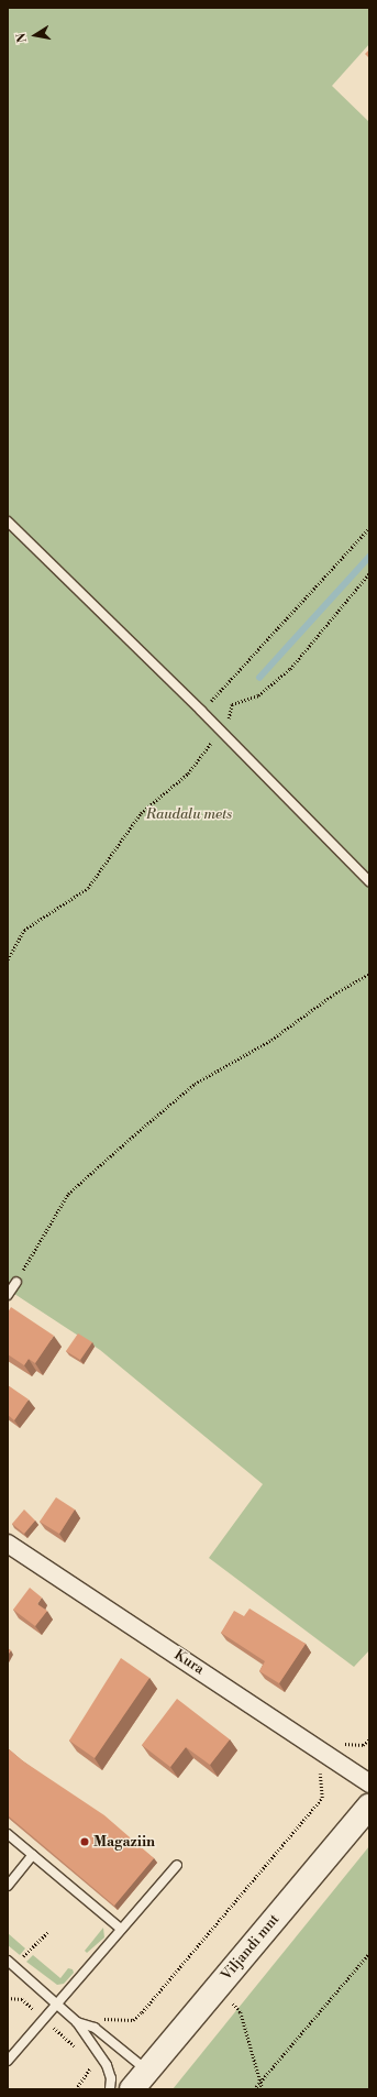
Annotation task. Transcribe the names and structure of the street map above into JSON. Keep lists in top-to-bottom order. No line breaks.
{"streets":{"main road":["Viljandi mnt"],"street":["Kura"]},"parks":["Raudalu mets"],"places":["Magaziin"],"north":"left"}
